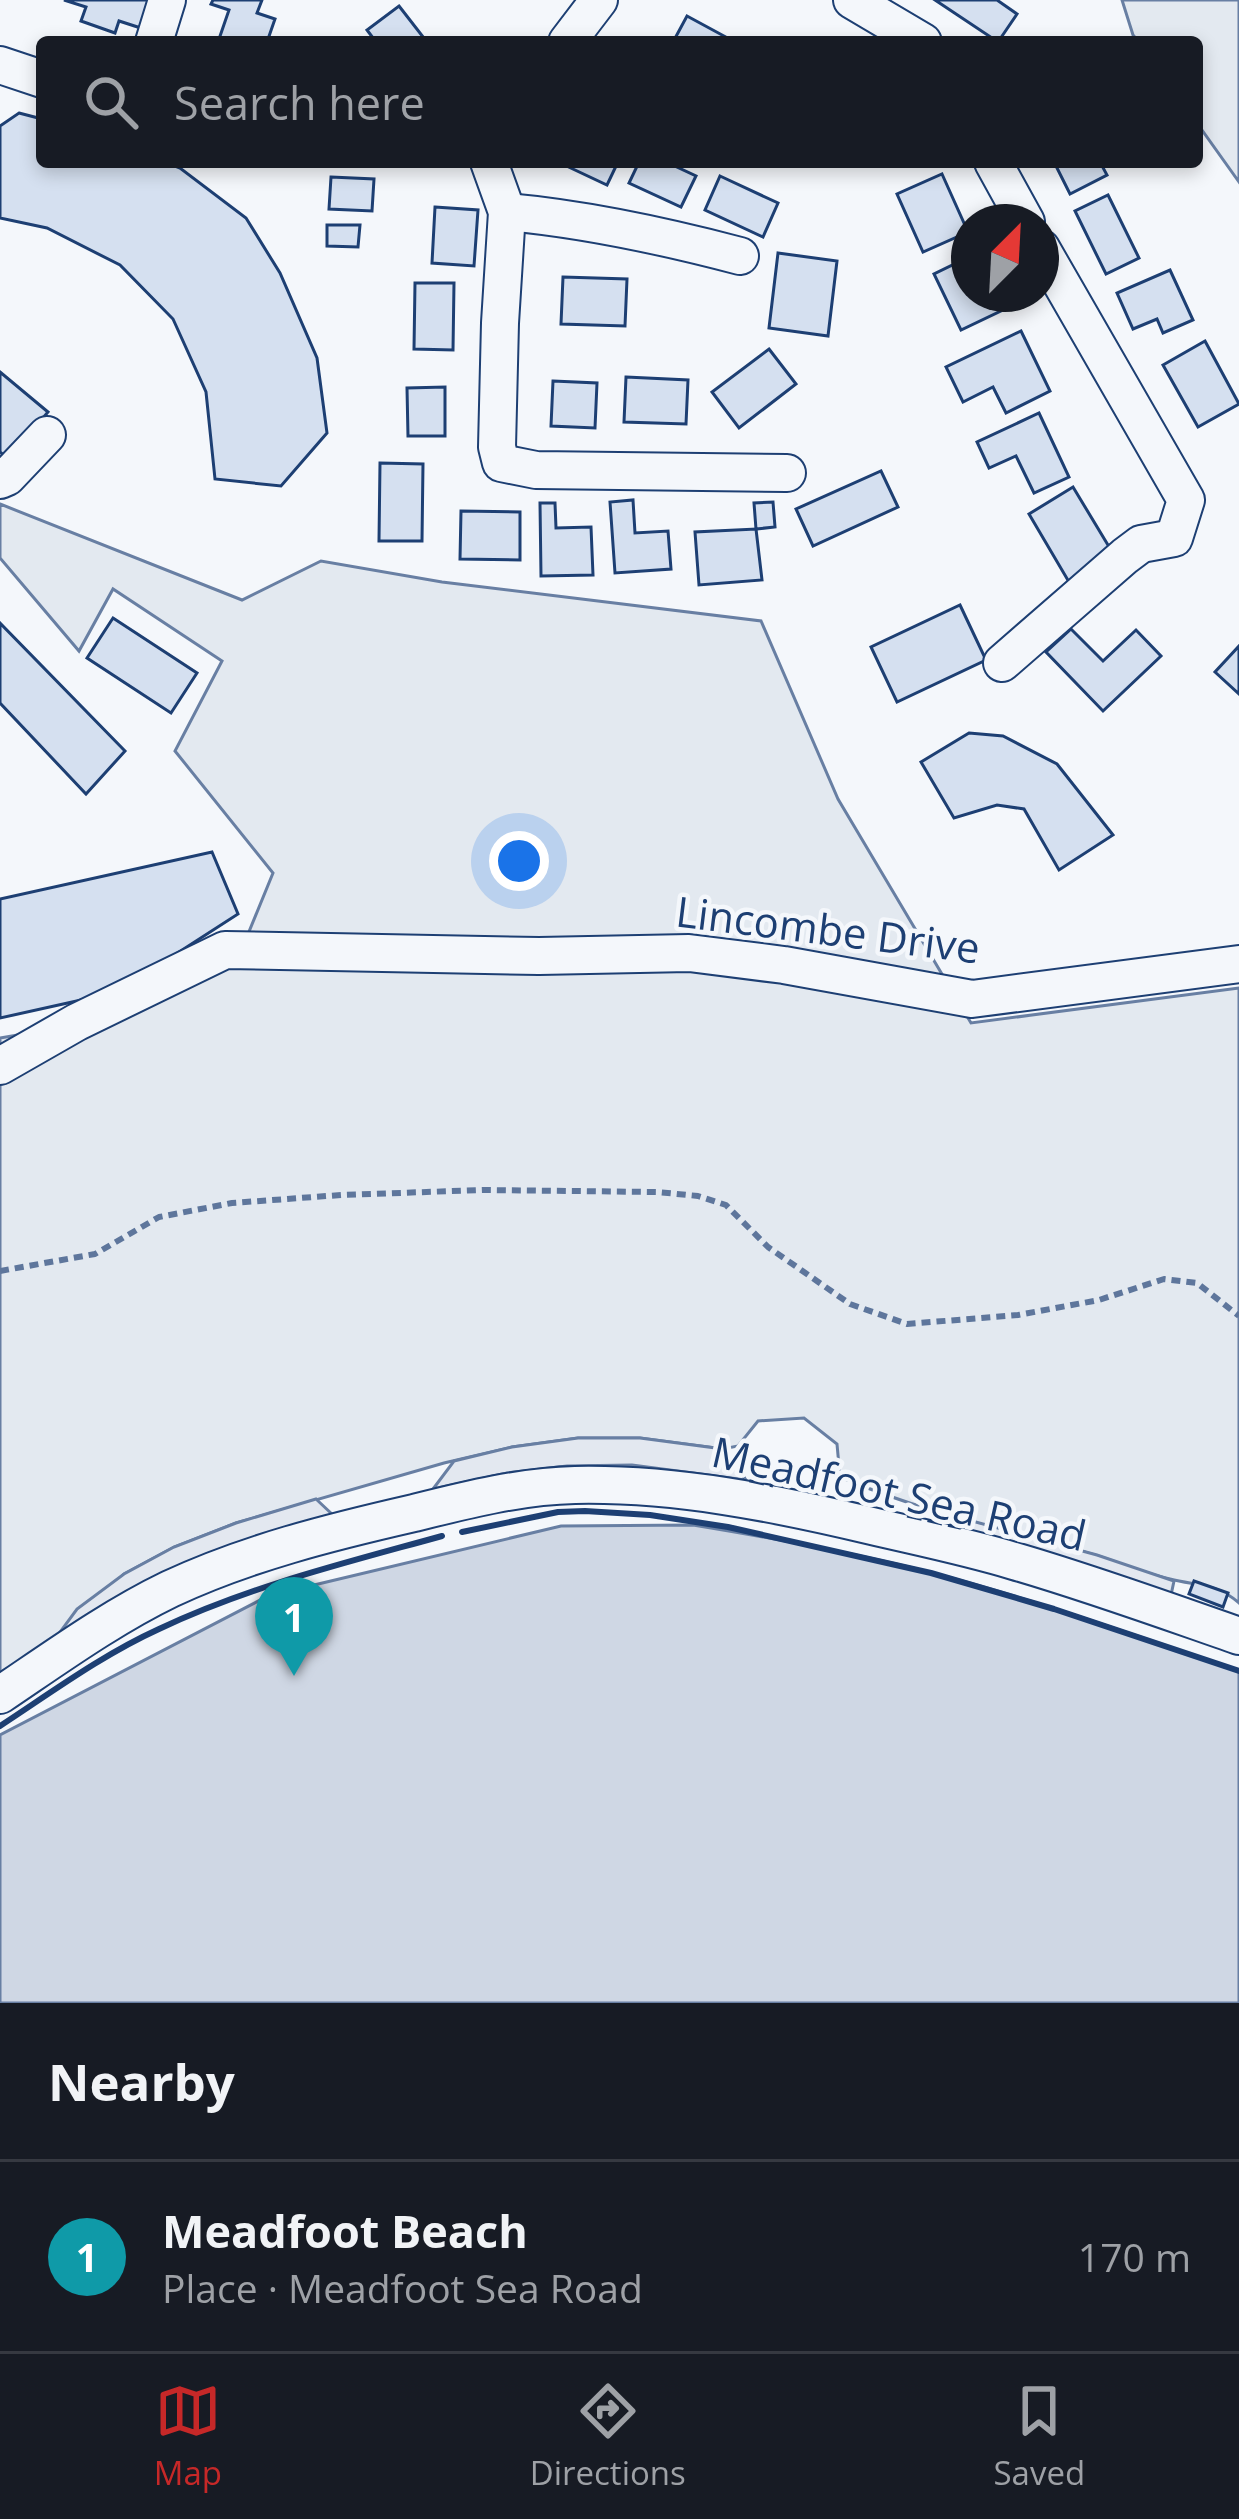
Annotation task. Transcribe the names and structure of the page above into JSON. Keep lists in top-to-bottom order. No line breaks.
{"streets":{"street":["Lincombe Drive","Meadfoot Sea Road"]},"north":"top right","page":{"search":"Search here","pins":"1","heading":"Nearby","list":[{"mark":"1","name":"Meadfoot Beach","note":"Place · Meadfoot Sea Road","value":"170 m"}],"nav":["Map","Directions","Saved"]}}
